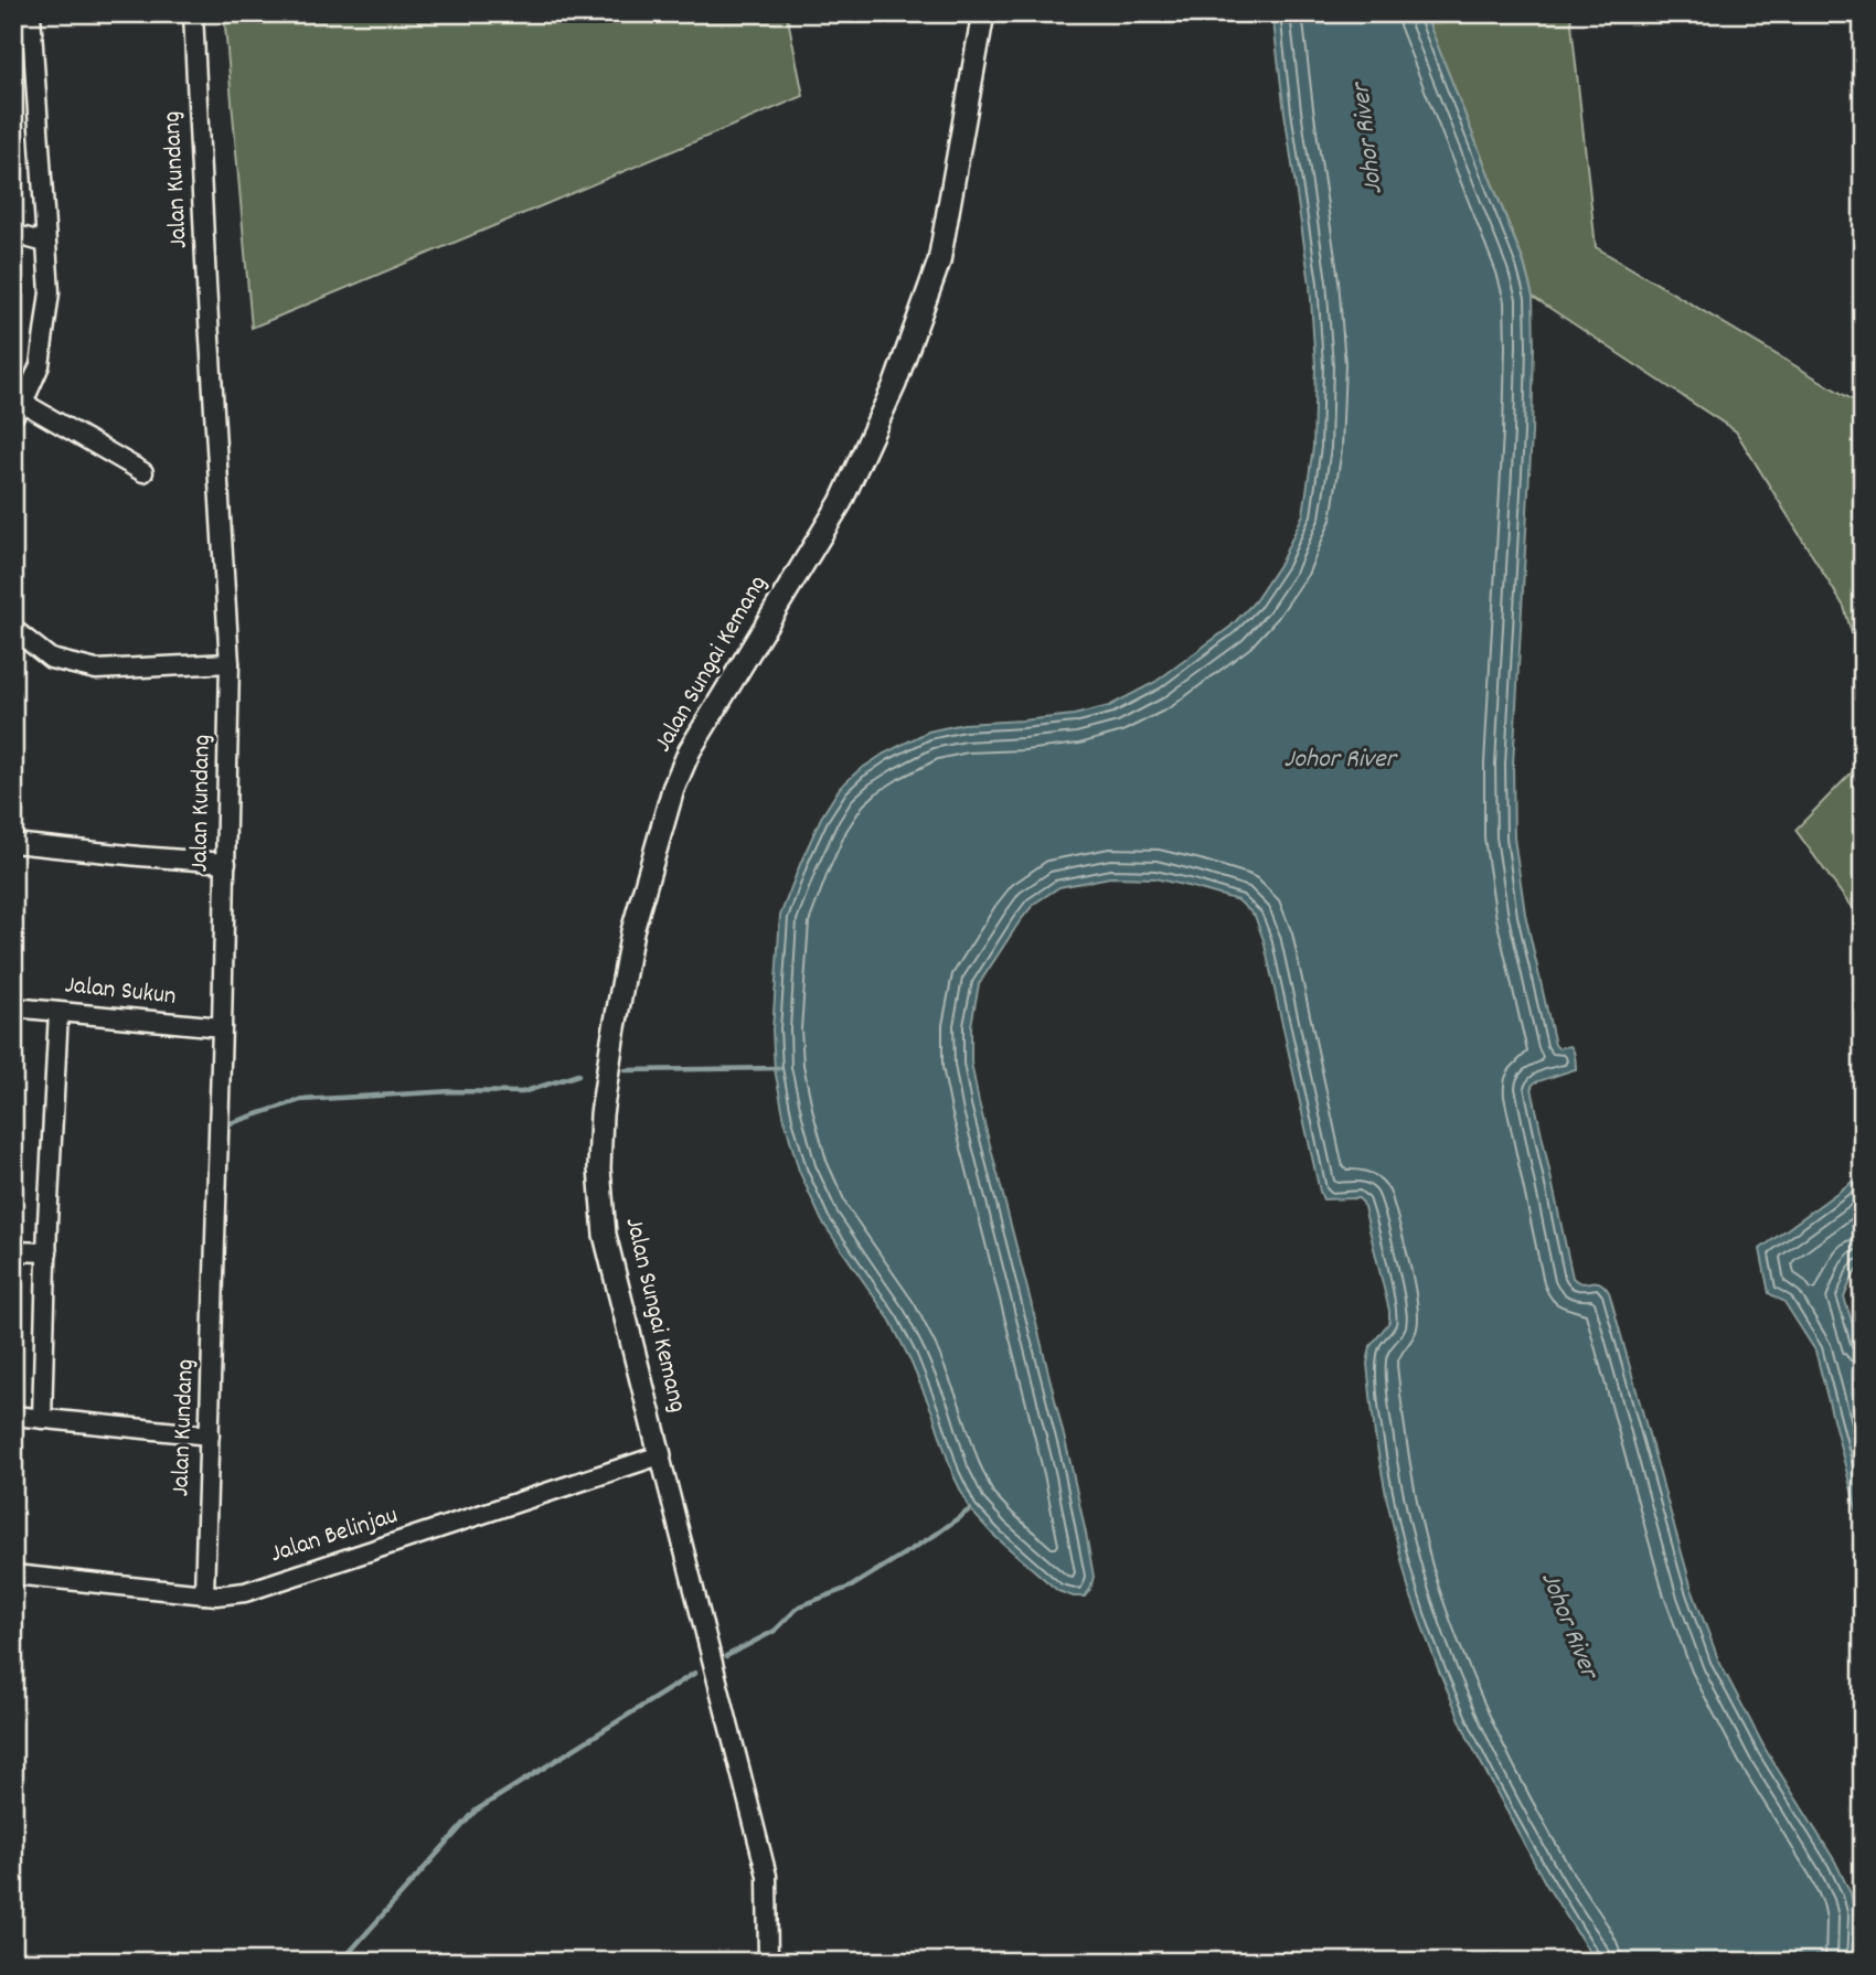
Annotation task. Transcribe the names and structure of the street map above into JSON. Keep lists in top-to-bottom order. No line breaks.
{"streets":{"street":["Jalan Kundang","Jalan Sungai Kemang","Jalan Sukun","Jalan Belinjau"]},"crossings":[["Jalan Kundang","Jalan Sukun"],["Jalan Kundang","Jalan Belinjau"],["Jalan Sungai Kemang","Jalan Belinjau"]],"water":["Johor River"]}
